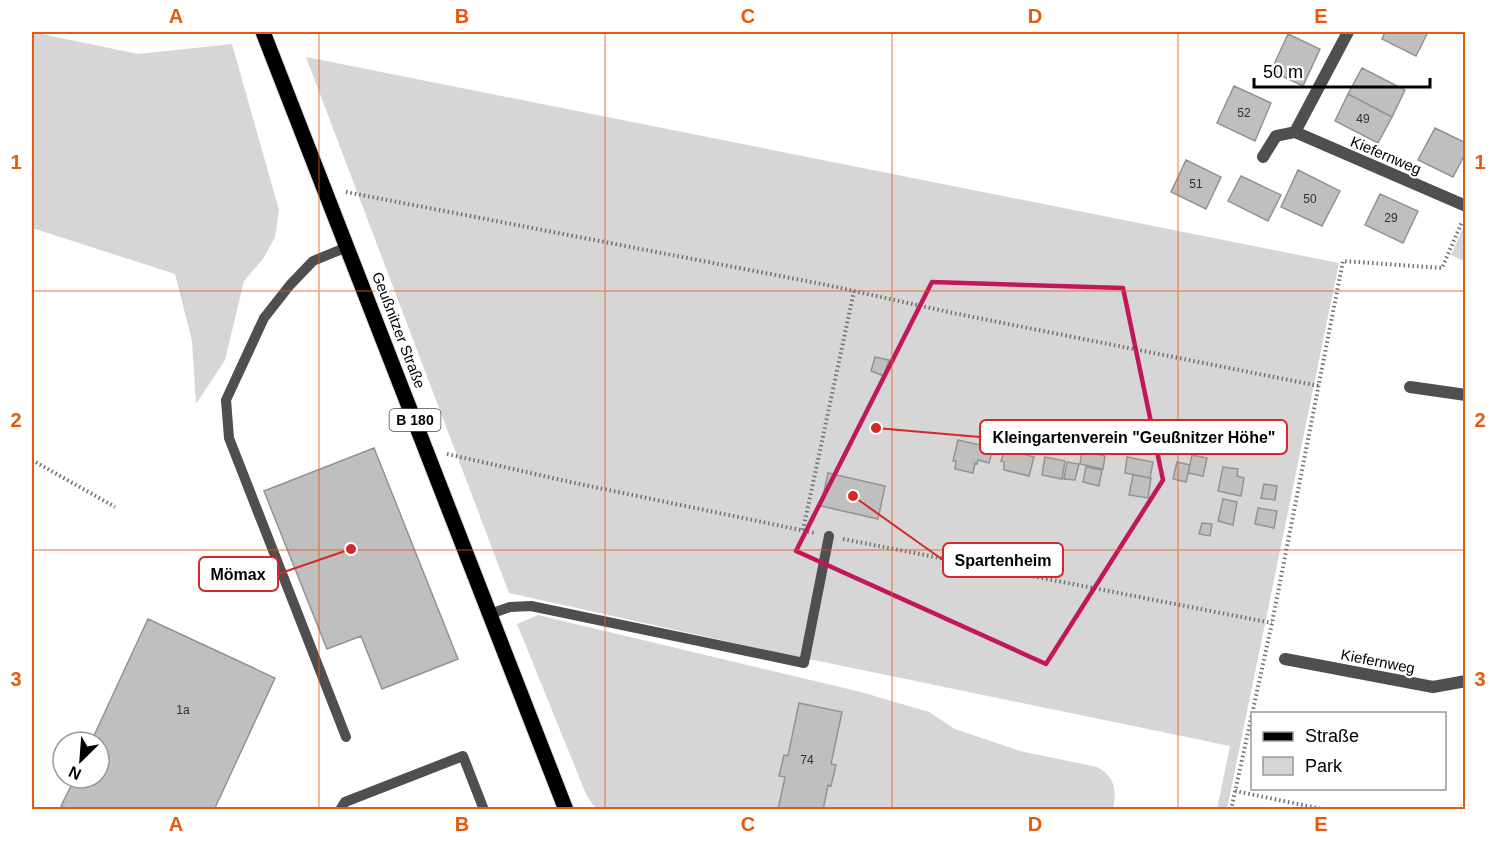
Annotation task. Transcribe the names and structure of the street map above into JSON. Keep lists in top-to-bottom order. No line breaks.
{"streets":{"main road":["Geußnitzer Straße","B 180"],"street":["Kiefernweg"]},"places":["Kleingartenverein \"Geußnitzer Höhe\"","Spartenheim","Mömax"],"house_numbers":["52","49","51","50","29","1a","74"],"legend":["Straße","Park"],"scale_bar":"50 m","north":"bottom left","grid":{"columns":["A","B","C","D","E"],"rows":["1","2","3"]}}
